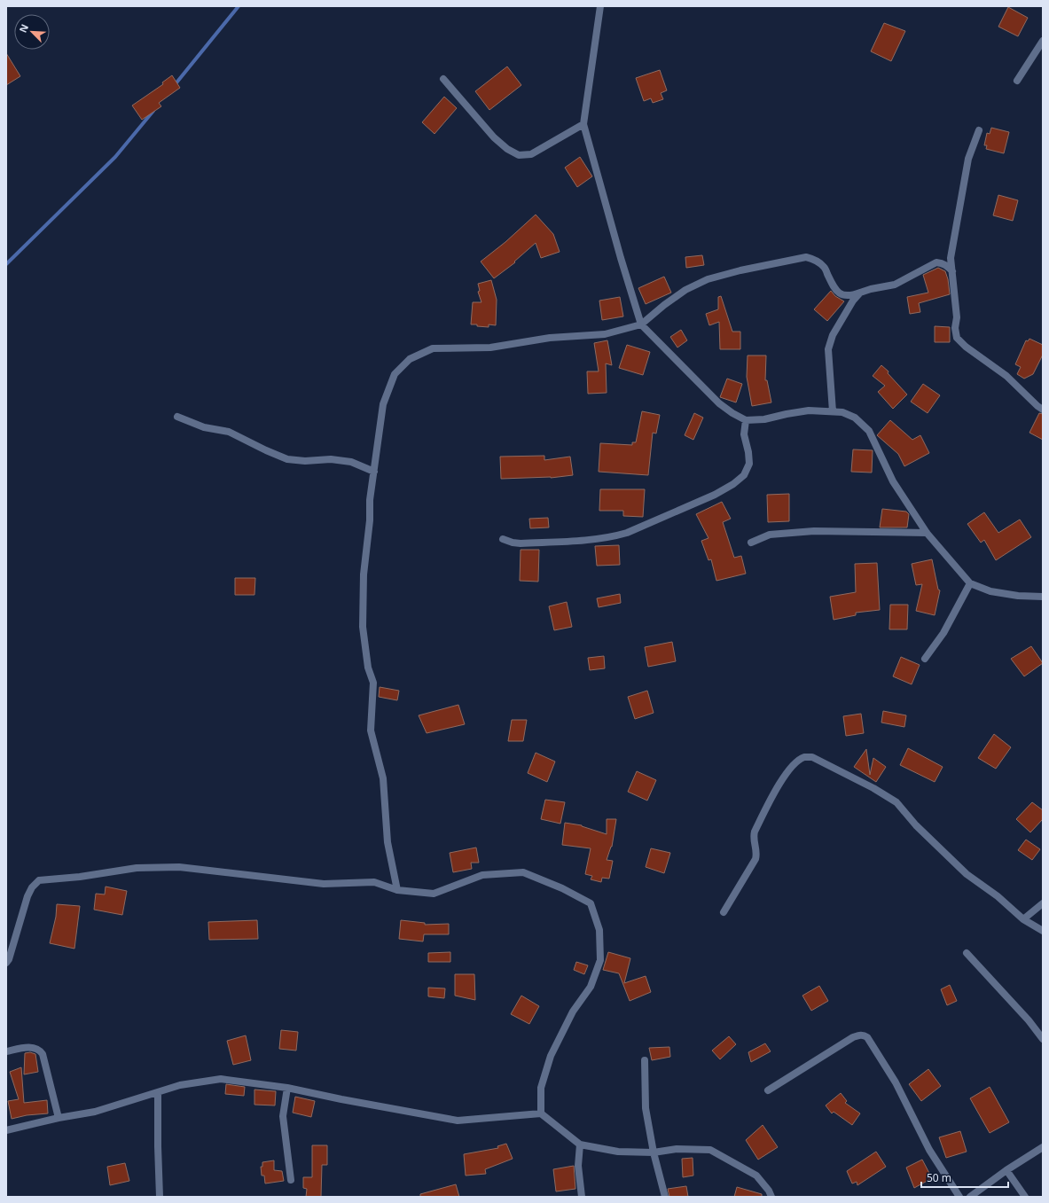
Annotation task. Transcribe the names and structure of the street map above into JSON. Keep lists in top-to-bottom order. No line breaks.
{"scale_bar":"50 m","north":"top left"}
